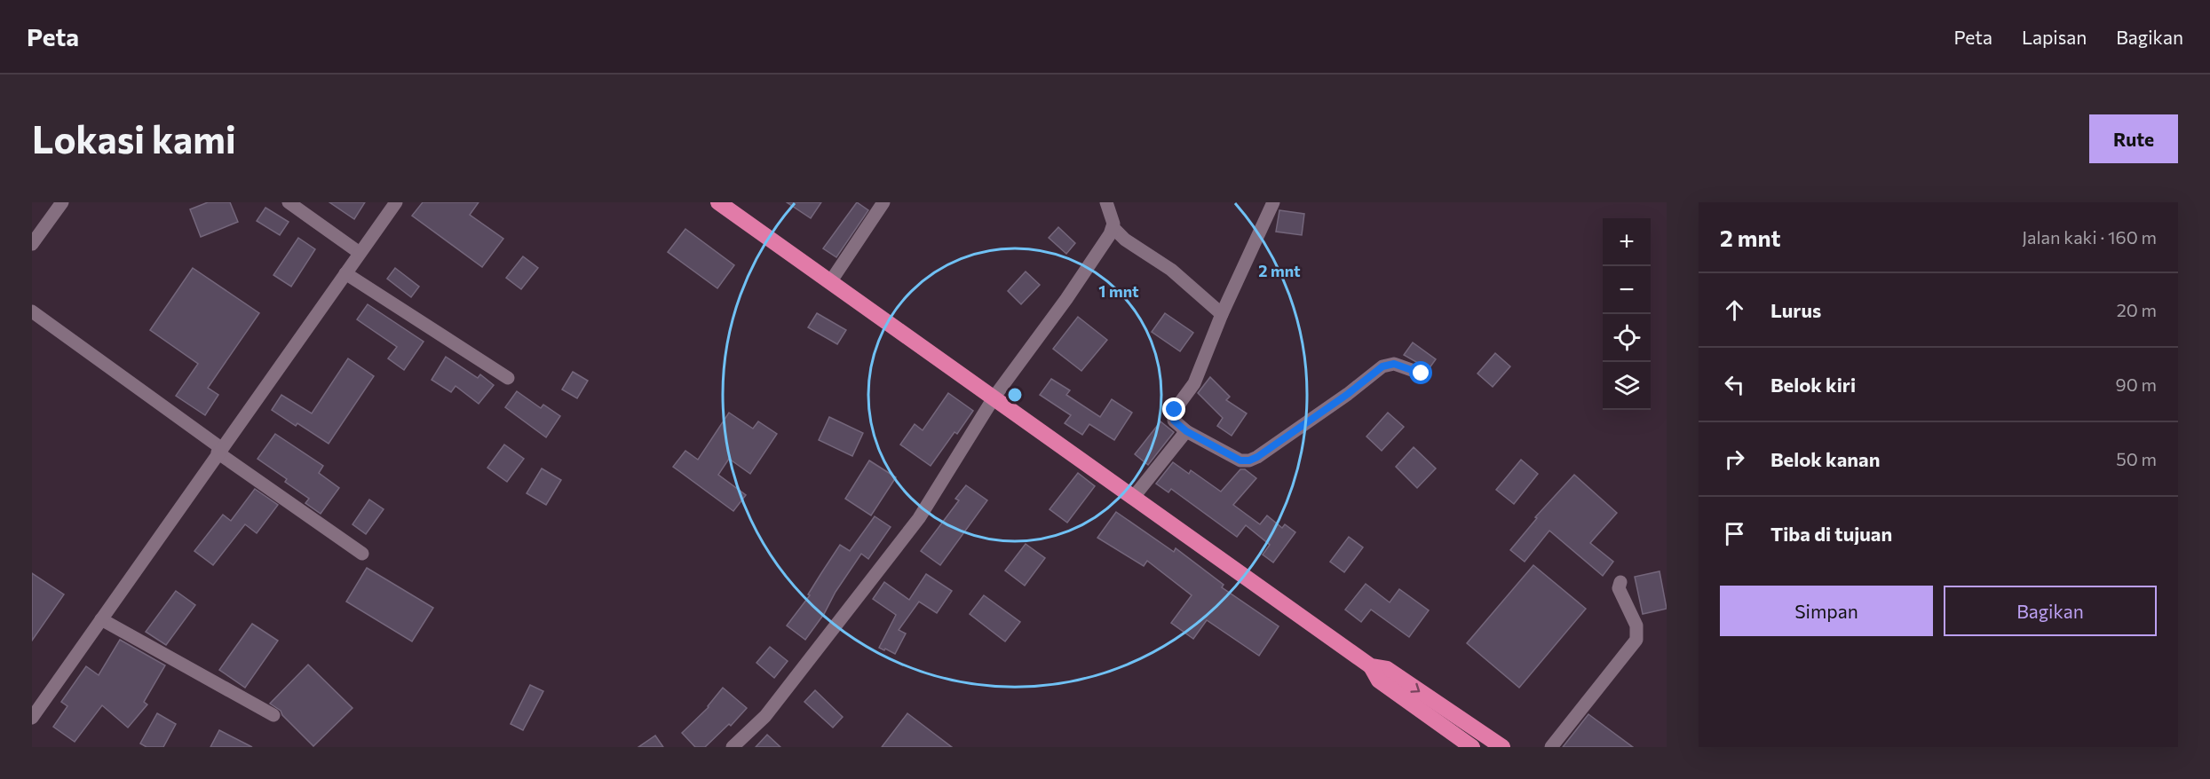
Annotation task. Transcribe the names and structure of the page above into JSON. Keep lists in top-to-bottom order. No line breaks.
{"page":{"header":"Peta","nav":["Peta","Lapisan","Bagikan"],"buttons":["Rute",["Simpan","Bagikan"]],"title":"Lokasi kami","heading":["2 mnt","Jalan kaki · 160 m"],"map_buttons":["+","−"],"list":[["Lurus","20 m"],["Belok kiri","90 m"],["Belok kanan","50 m"],"Tiba di tujuan"]},"rings":["2 mnt","1 mnt"]}
